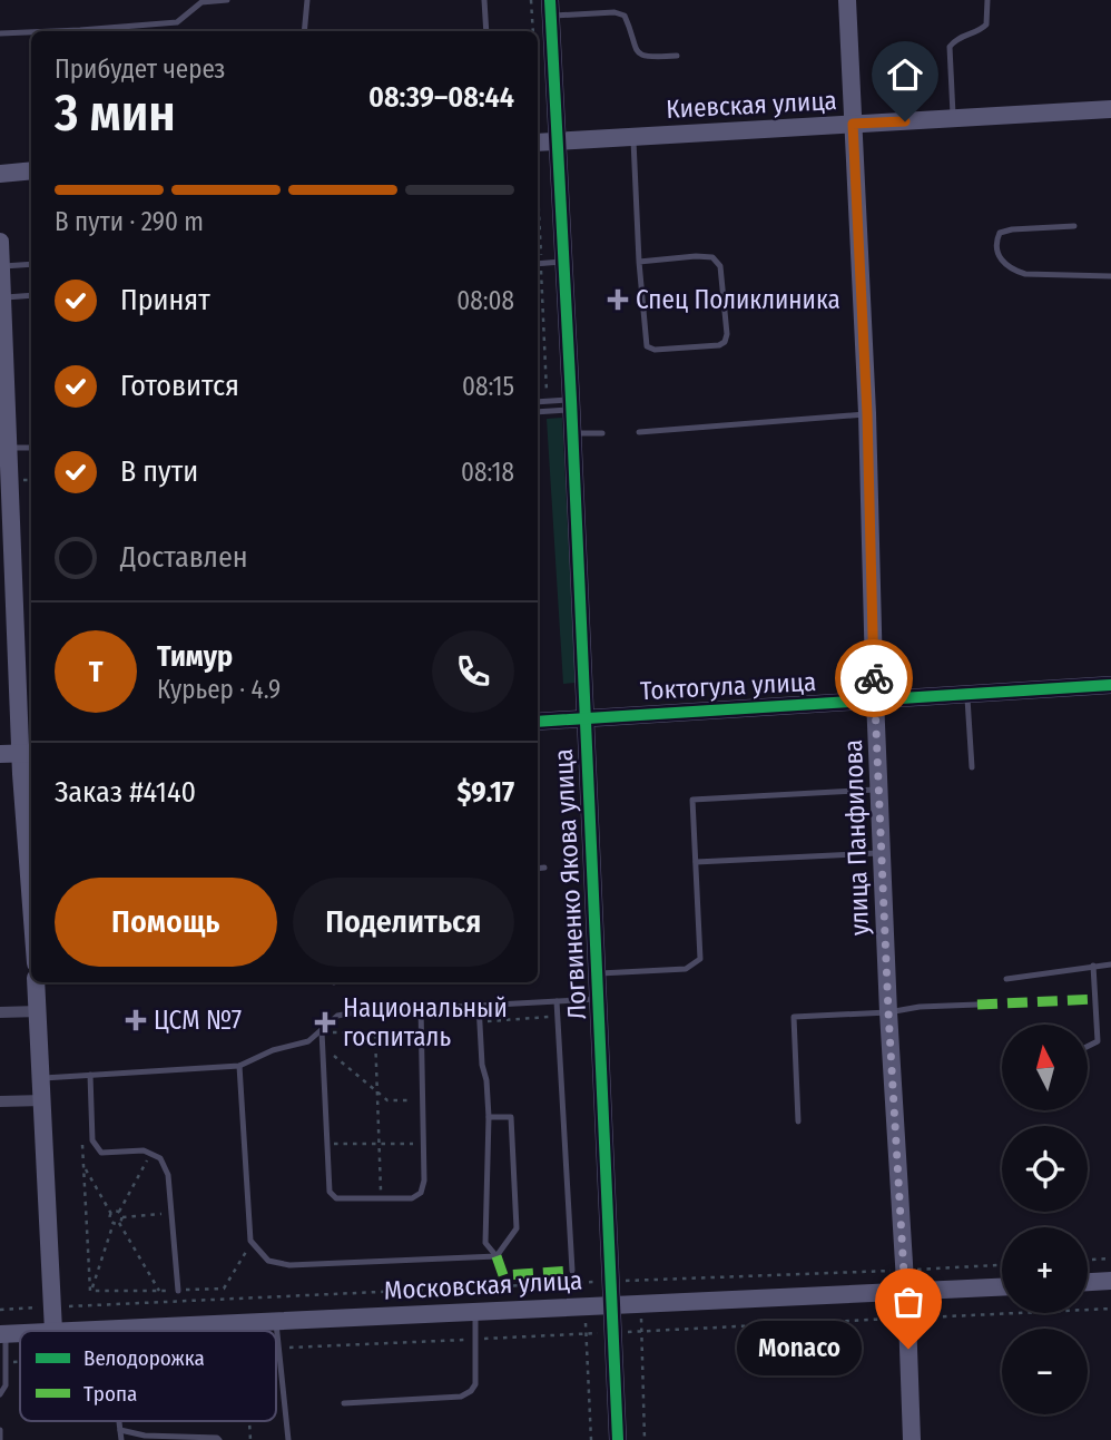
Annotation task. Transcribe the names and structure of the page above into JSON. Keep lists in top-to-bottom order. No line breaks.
{"streets":{"main road":["Киевская улица","Токтогула улица","улица Панфилова","Логвиненко Якова улица","Московская улица"]},"crossings":[["Киевская улица","улица Панфилова"],["Киевская улица","Логвиненко Якова улица"],["Токтогула улица","улица Панфилова"],["Токтогула улица","Логвиненко Якова улица"],["улица Панфилова","Московская улица"],["Логвиненко Якова улица","Московская улица"]],"places":{"health":["Спец Поликлиника","ЦСМ №7","Национальный госпиталь"],"other":["Monaco"]},"legend":["Велодорожка","Тропа"],"north":"top","page":{"heading":["3 мин","Прибудет через","08:39–08:44"],"panel":["Тимур","Курьер · 4.9","Заказ #4140","$9.17"],"bar":"В пути · 290 m","list":[["Принят","08:08"],["Готовится","08:15"],["В пути","08:18"],"Доставлен"],"round":"Т","buttons":["Помощь","Поделиться"],"map_buttons":["+","−"],"bubble":"Monaco"}}
